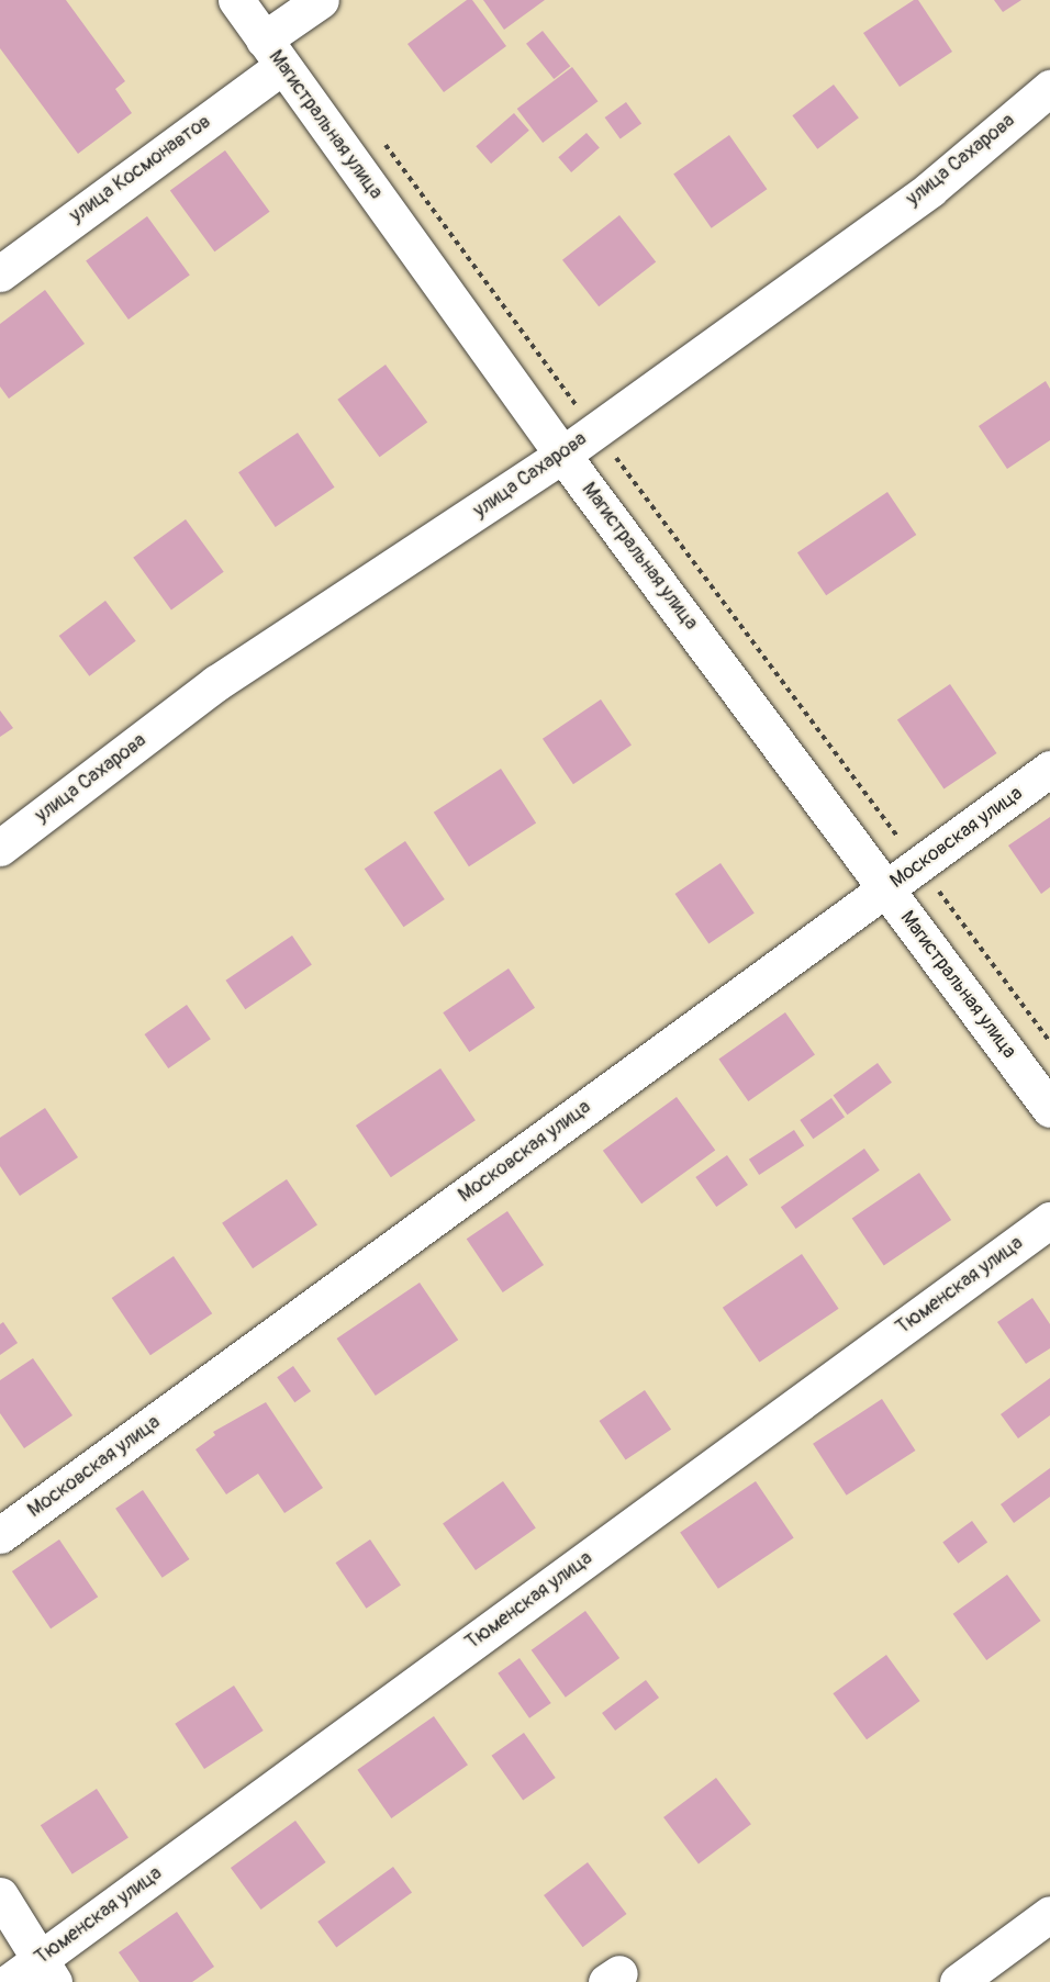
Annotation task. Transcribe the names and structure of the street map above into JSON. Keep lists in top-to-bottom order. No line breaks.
{"streets":{"street":["Магистральная улица","улица Сахарова","улица Космонавтов","Московская улица","Тюменская улица"]},"crossings":[["Магистральная улица","улица Сахарова"],["Магистральная улица","улица Космонавтов"],["Магистральная улица","Московская улица"]]}
